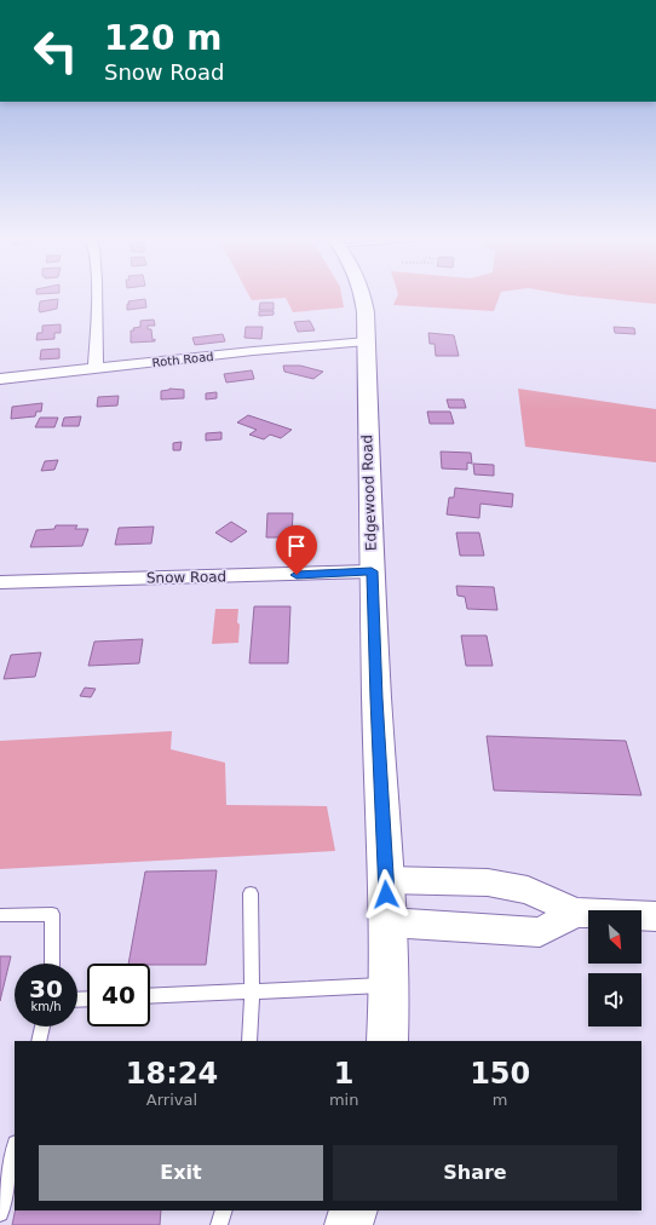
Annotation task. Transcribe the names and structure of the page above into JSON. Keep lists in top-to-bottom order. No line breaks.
{"streets":{"street":["Roth Road","Edgewood Road","Snow Road"]},"crossings":[["Roth Road","Edgewood Road"],["Edgewood Road","Snow Road"]],"north":"bottom right","page":{"turn":["120 m","Snow Road"],"speed":"30 km/h","limit":"40","eta":["18:24","Arrival","1","min","150","m"],"buttons":["Exit","Share"]}}
